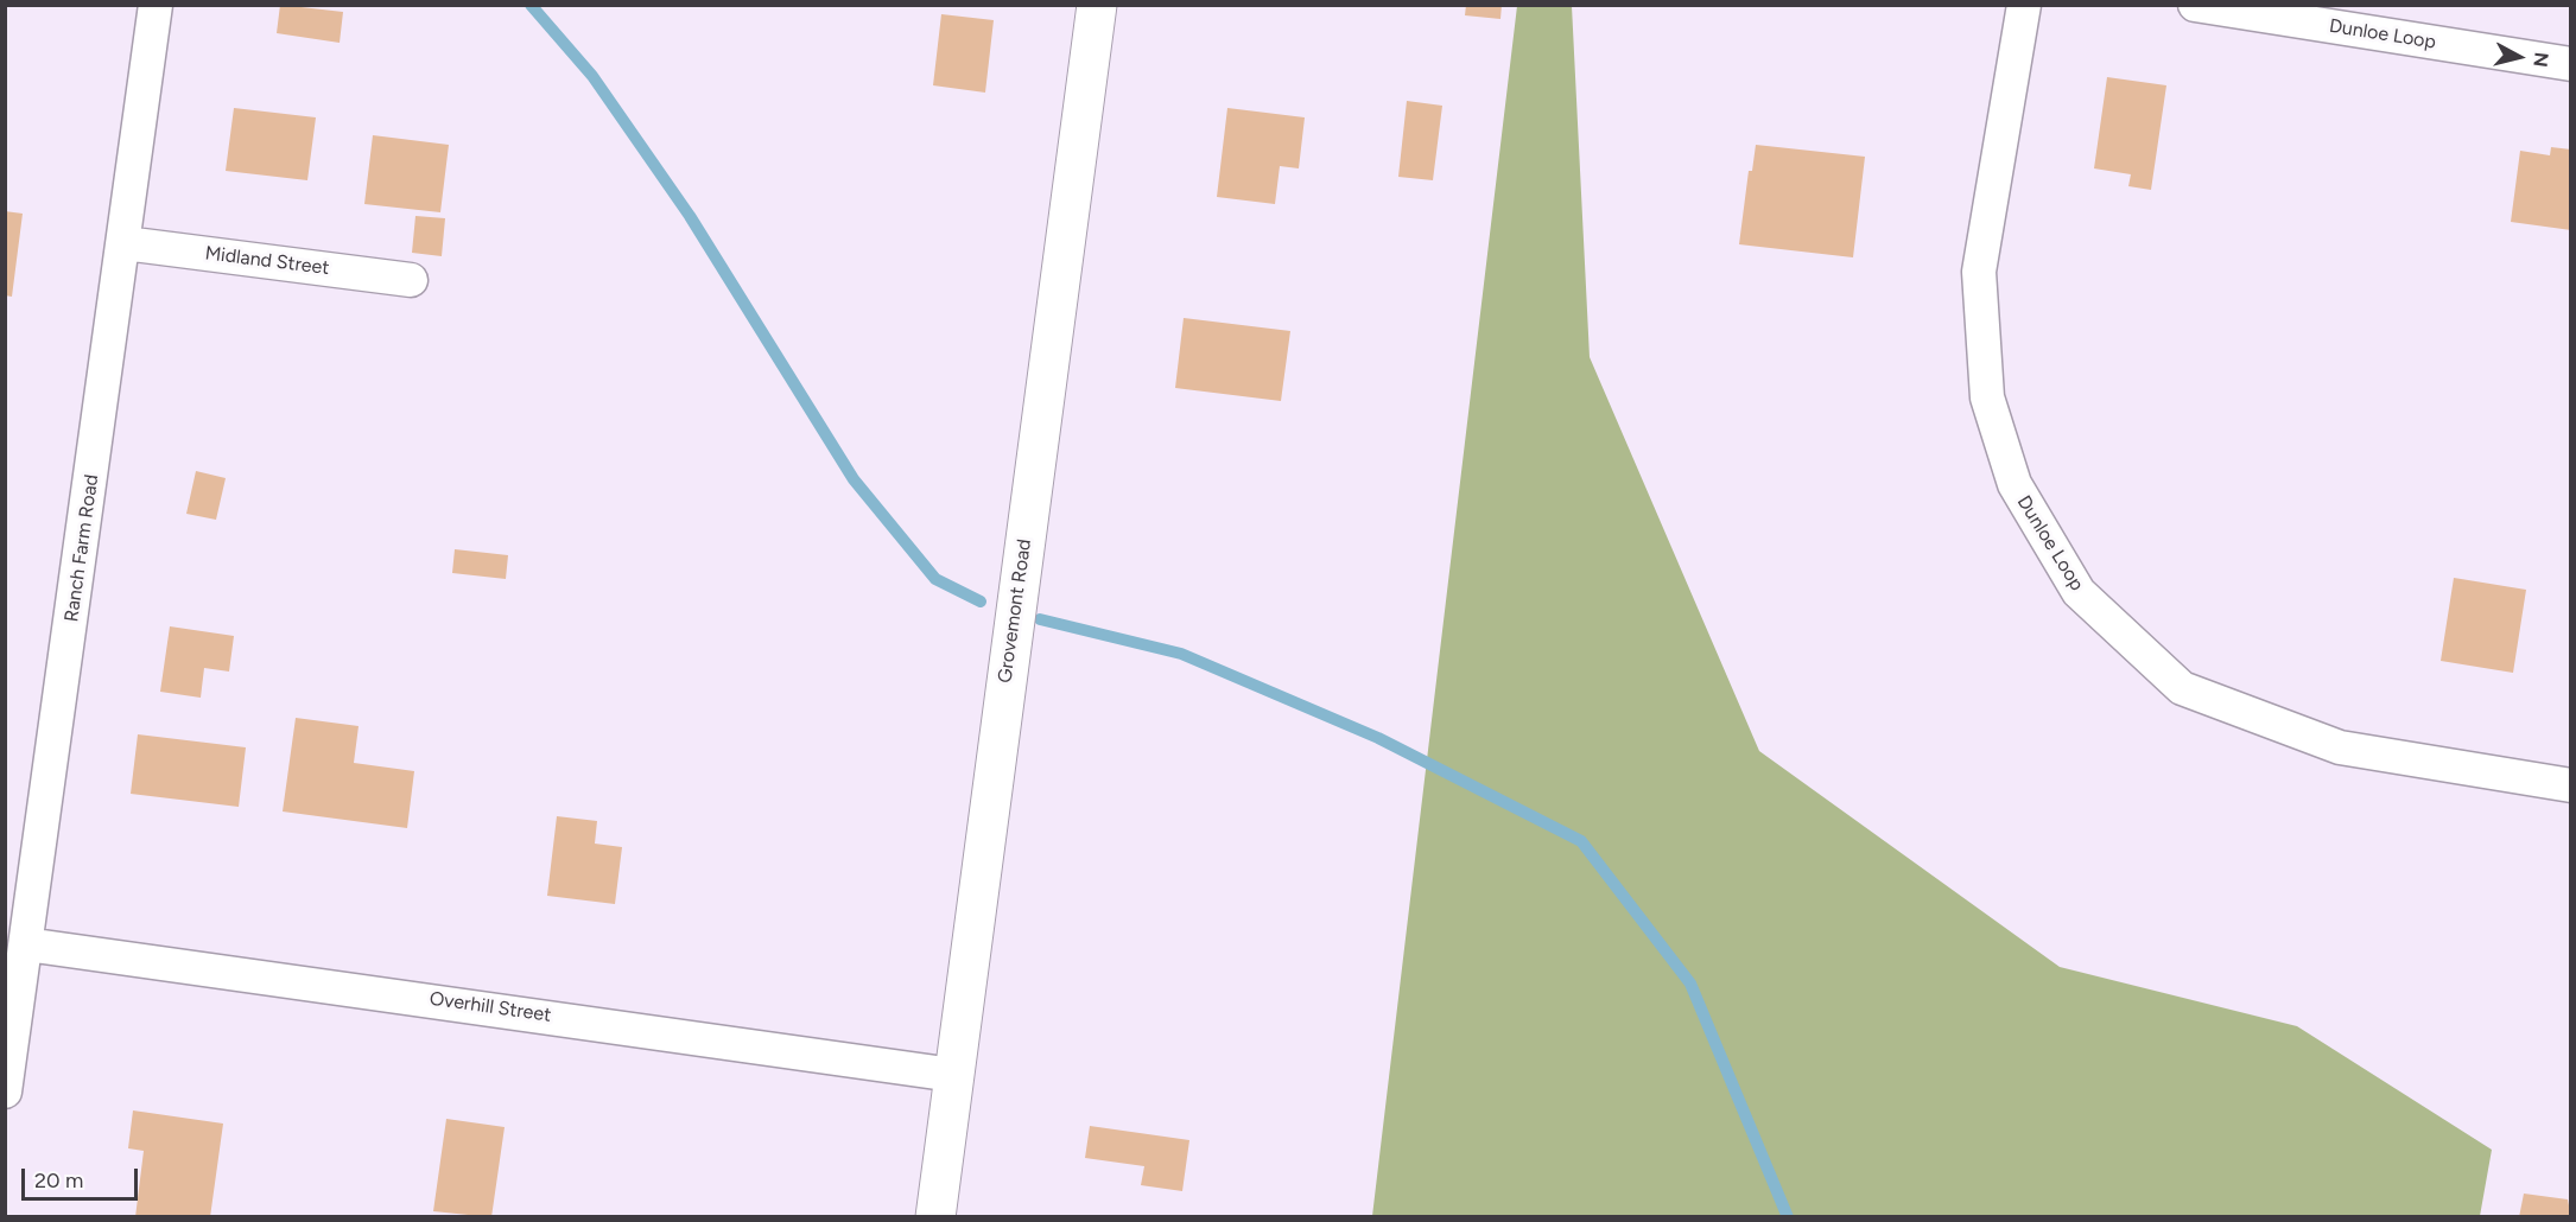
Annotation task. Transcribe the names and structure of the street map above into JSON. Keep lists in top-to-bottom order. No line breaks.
{"streets":{"street":["Dunloe Loop","Midland Street","Ranch Farm Road","Grovemont Road","Overhill Street"]},"crossings":[["Midland Street","Ranch Farm Road"],["Ranch Farm Road","Overhill Street"],["Grovemont Road","Overhill Street"]],"scale_bar":"20 m","north":"right"}
